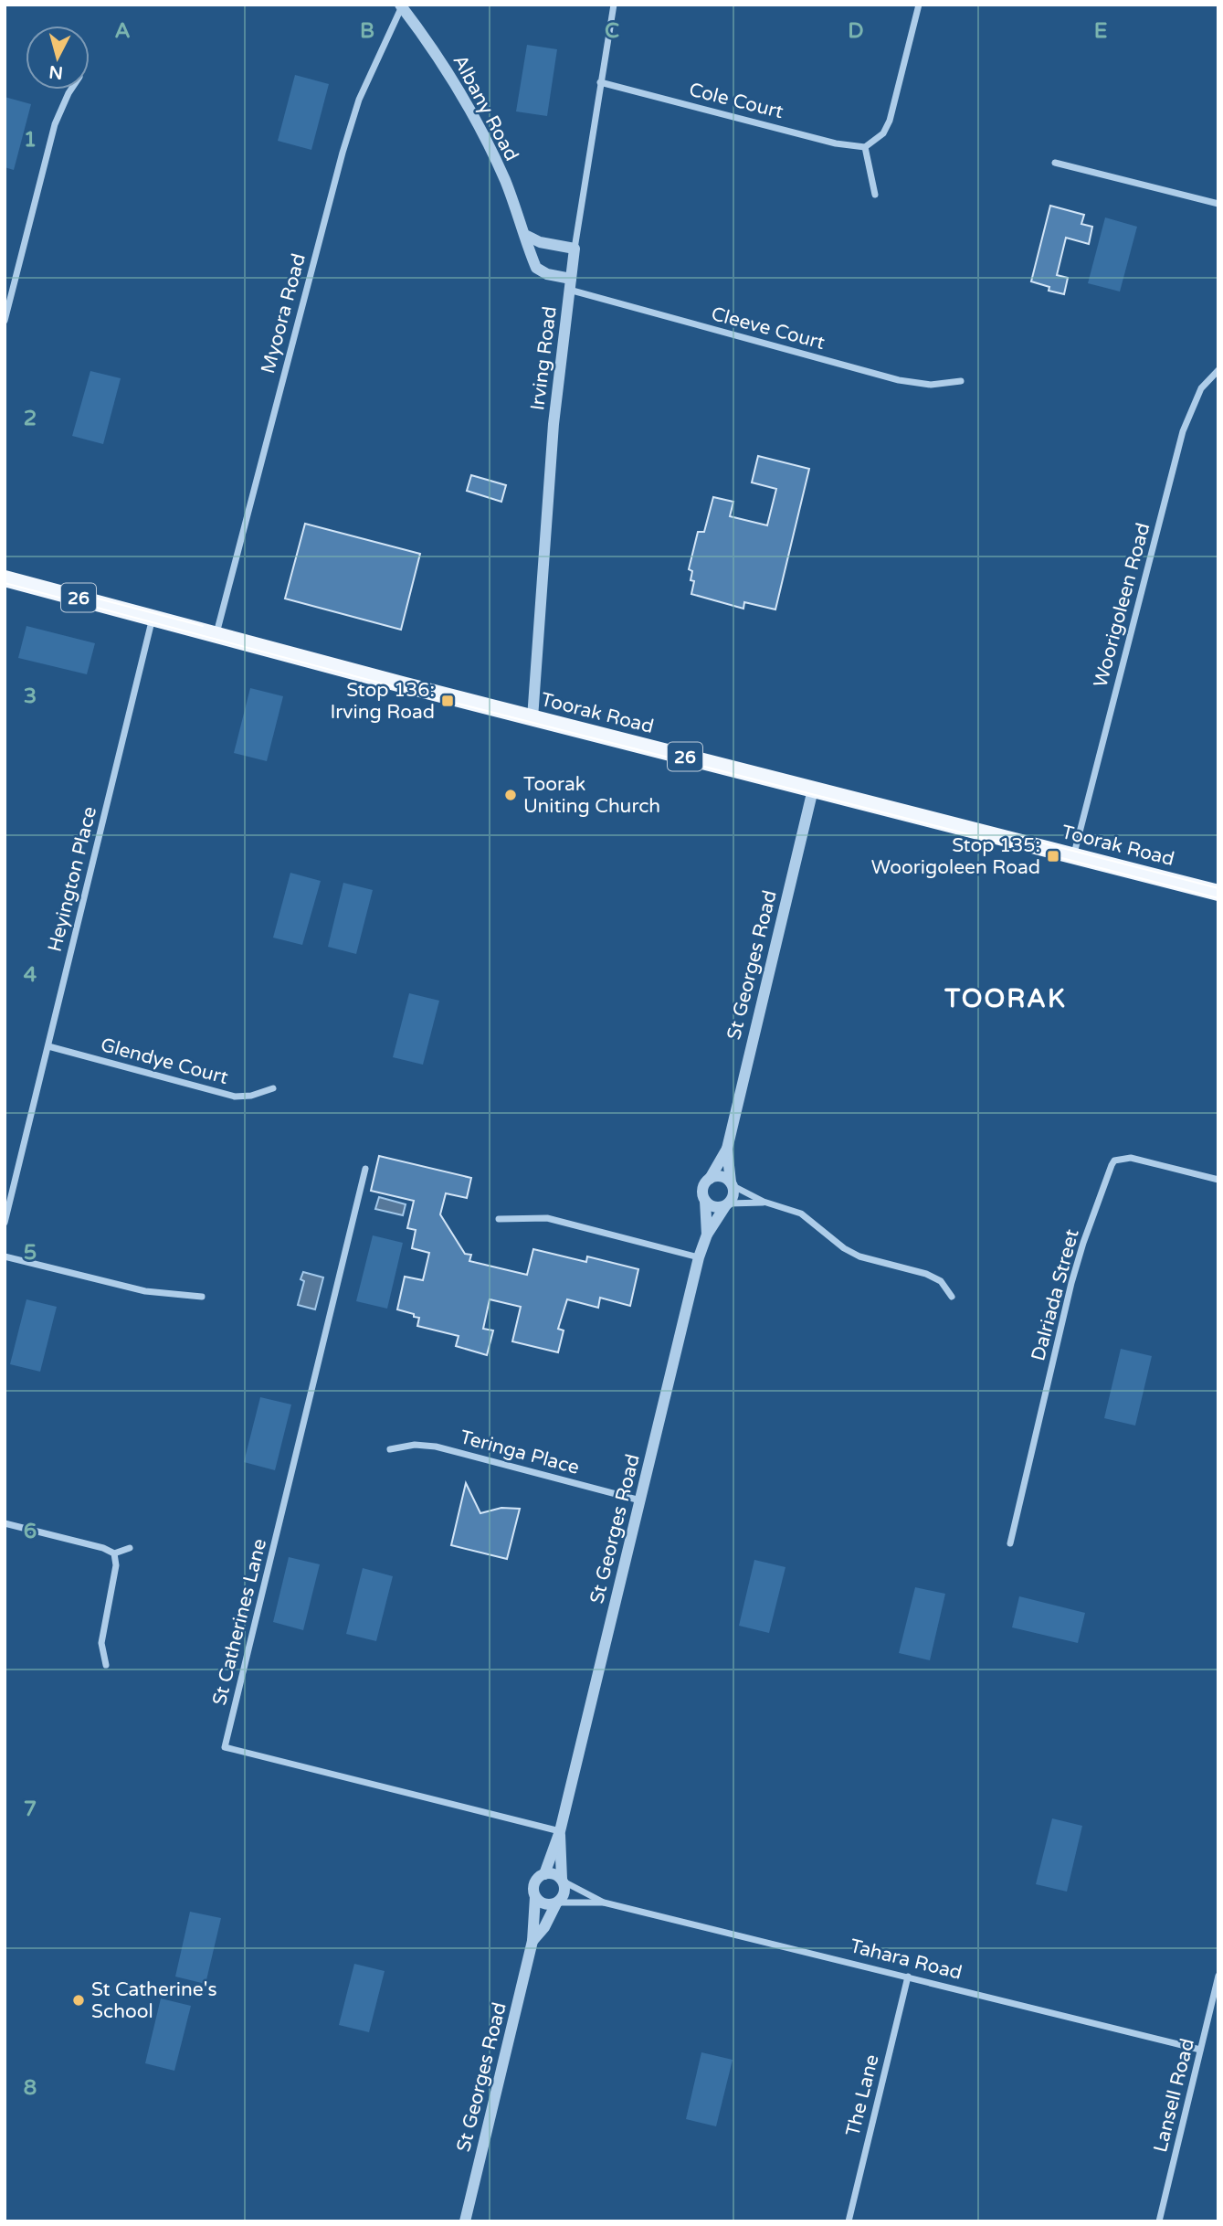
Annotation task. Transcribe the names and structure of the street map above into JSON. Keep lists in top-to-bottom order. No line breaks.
{"streets":{"main road":["26","Toorak Road"],"street":["Cole Court","Albany Road","Myoora Road","Cleeve Court","Irving Road","Woorigoleen Road","Heyington Place","St Georges Road","Glendye Court","Dalriada Street","Teringa Place","St Catherines Lane","Tahara Road","The Lane","Lansell Road"]},"crossings":[["Cole Court","Irving Road"],["Albany Road","Myoora Road"],["Albany Road","Cleeve Court"],["Albany Road","Irving Road"],["Myoora Road","Toorak Road"],["Cleeve Court","Irving Road"],["Irving Road","Toorak Road"],["Woorigoleen Road","Toorak Road"],["Toorak Road","Heyington Place"],["Toorak Road","St Georges Road"],["Heyington Place","Glendye Court"],["St Georges Road","Teringa Place"],["St Georges Road","St Catherines Lane"],["St Georges Road","Tahara Road"],["Tahara Road","The Lane"],["Tahara Road","Lansell Road"]],"districts":["TOORAK"],"places":{"transit":["Stop 136: Irving Road","Stop 135: Woorigoleen Road"],"other":["Toorak Uniting Church","St Catherine's School"]},"north":"bottom","grid":{"columns":["A","B","C","D","E"],"rows":["1","2","3","4","5","6","7","8"]}}
